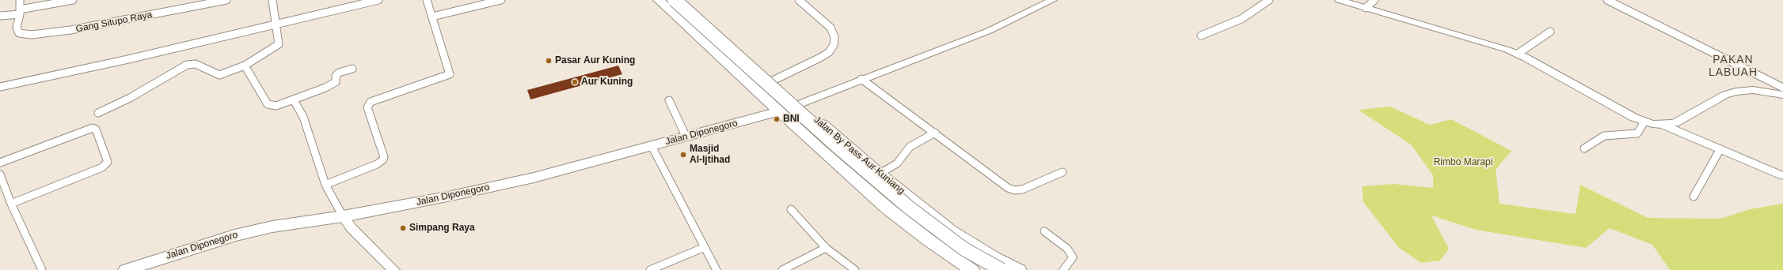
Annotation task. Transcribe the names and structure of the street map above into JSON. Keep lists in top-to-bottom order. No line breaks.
{"streets":{"highway":["Jalan Diponegoro","Jalan By Pass Aur Kuniang"],"street":["Gang Situpo Raya"]},"crossings":[["Jalan Diponegoro","Jalan By Pass Aur Kuniang"]],"districts":["PAKAN LABUAH"],"parks":["Rimbo Marapi"],"places":["Pasar Aur Kuning","Aur Kuning","BNI","Masjid Al-Ijtihad","Simpang Raya"]}
